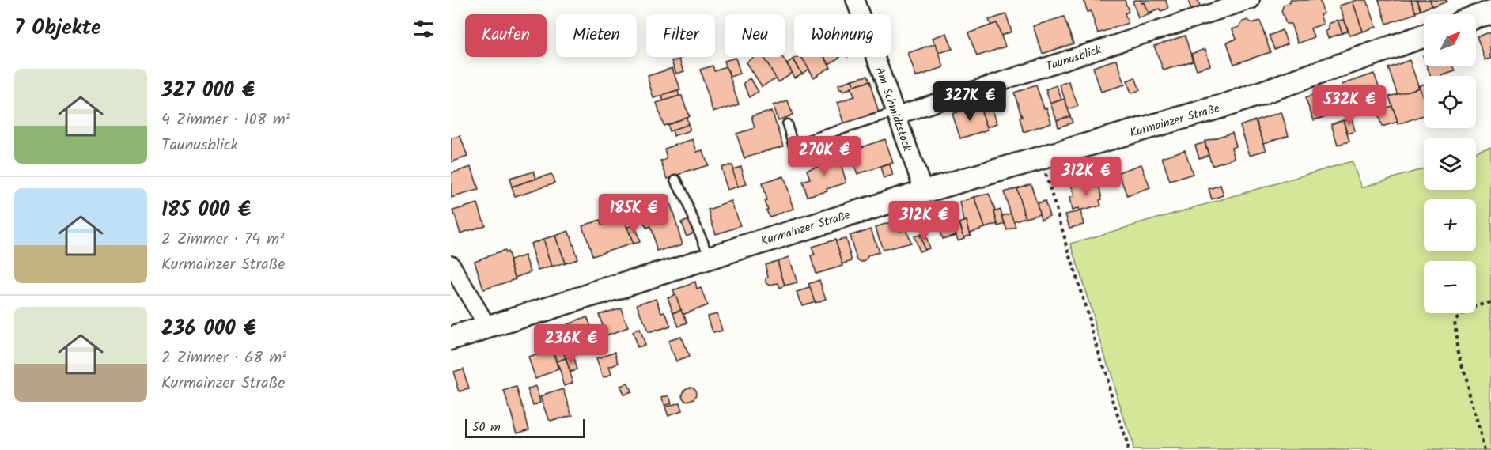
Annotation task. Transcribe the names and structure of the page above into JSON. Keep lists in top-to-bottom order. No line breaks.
{"streets":{"main road":["Kurmainzer Straße"],"street":["Taunusblick","Am Schmidtstock"]},"crossings":[["Taunusblick","Am Schmidtstock"],["Am Schmidtstock","Kurmainzer Straße"]],"scale_bar":"50 m","north":"top right","page":{"heading":"7 Objekte","map_buttons":["+","−"],"chip":["Kaufen","Mieten","Filter","Neu","Wohnung"],"list":[{"name":"327 000 €","note":"4 Zimmer · 108 m² · Taunusblick"},{"name":"185 000 €","note":"2 Zimmer · 74 m² · Kurmainzer Straße"},{"name":"236 000 €","note":"2 Zimmer · 68 m² · Kurmainzer Straße"}],"price":["327K €","532K €","270K €","312K €","185K €","312K €","236K €"],"scale":"50 m"}}
